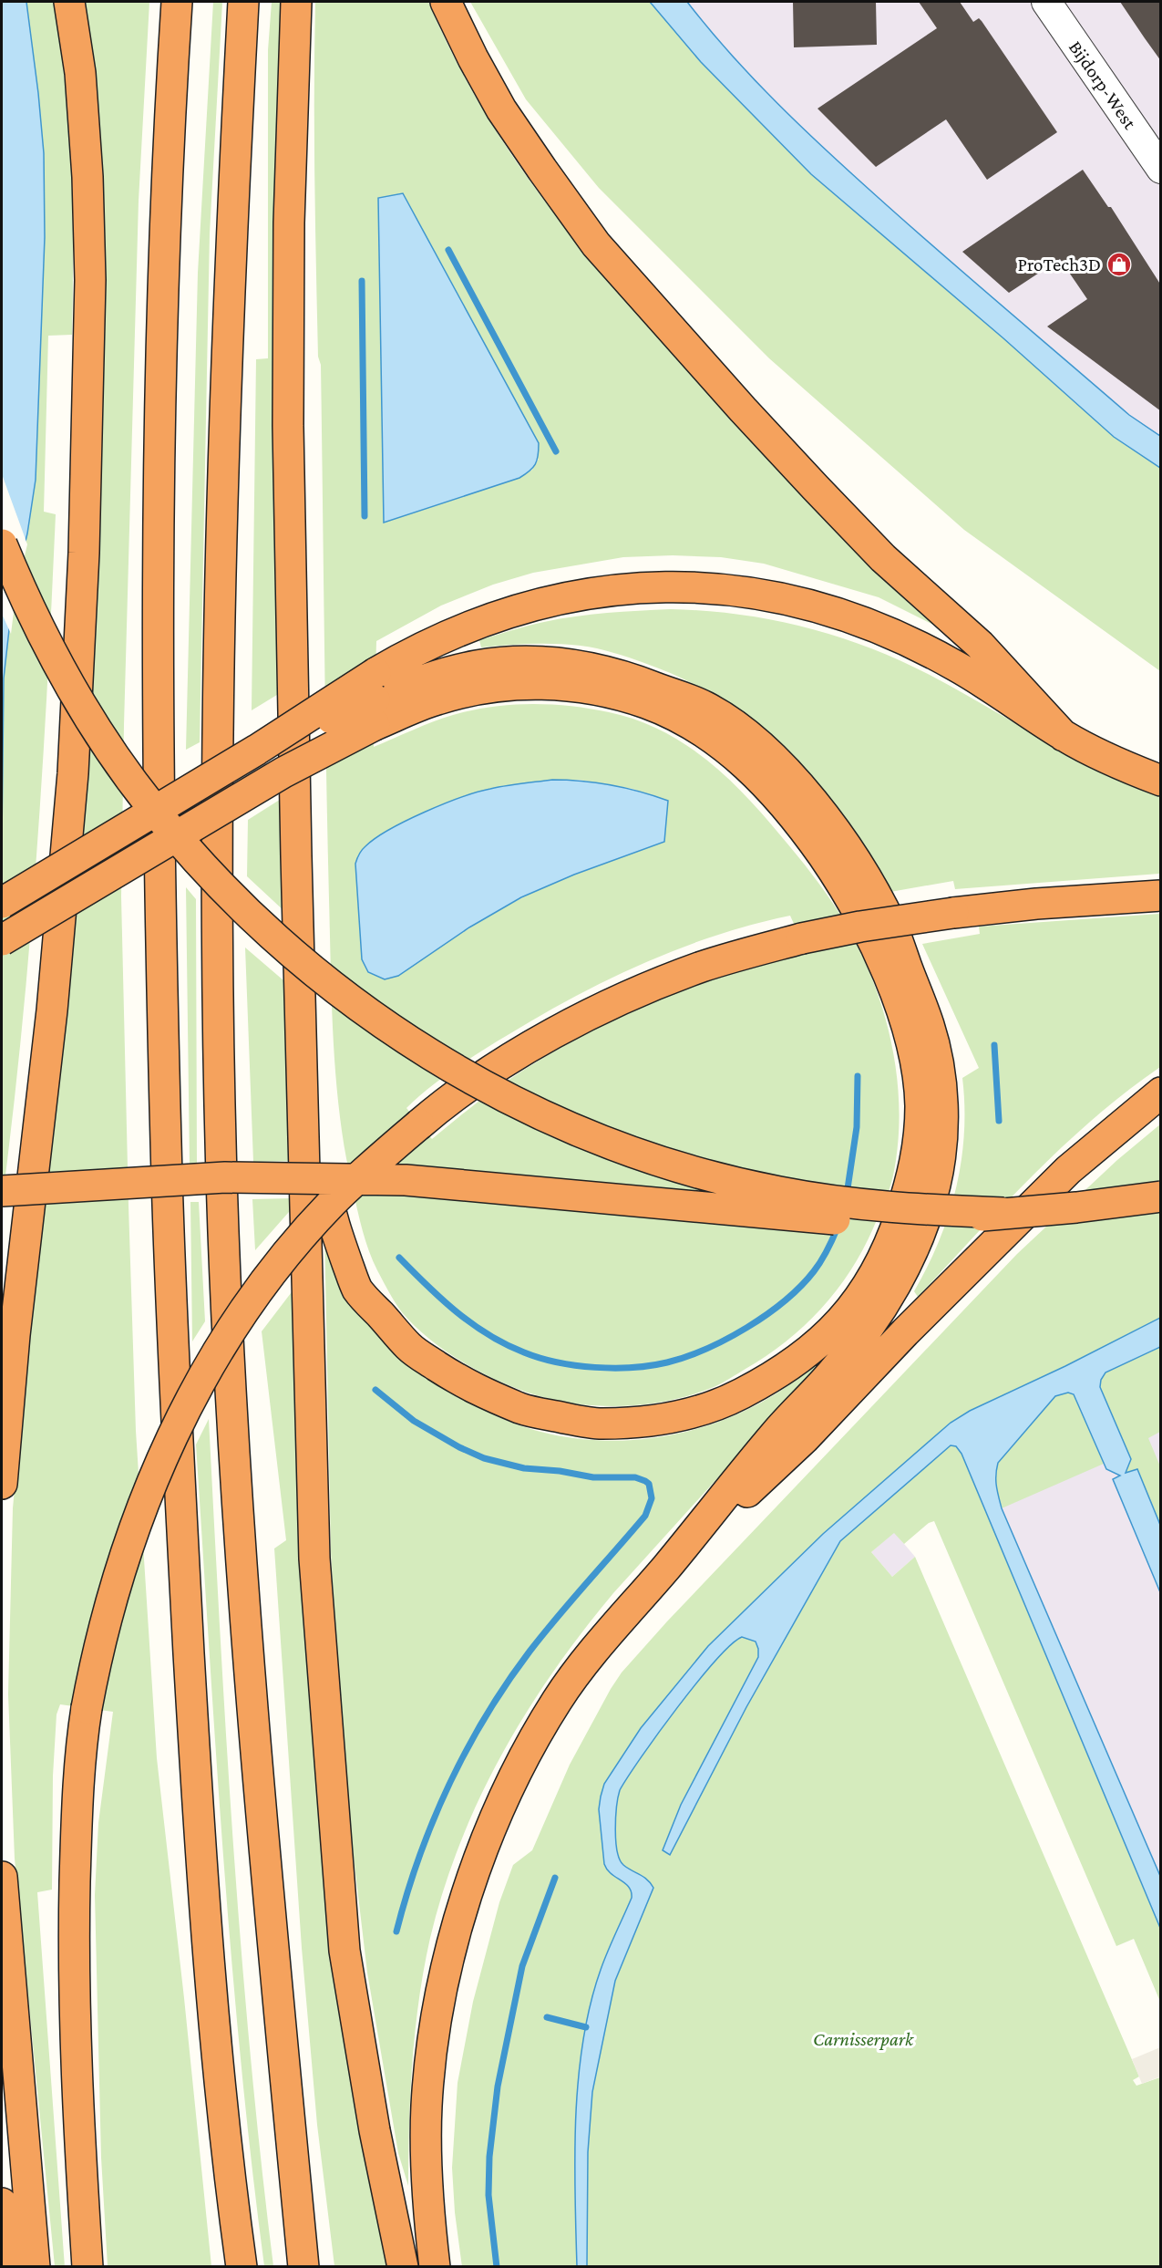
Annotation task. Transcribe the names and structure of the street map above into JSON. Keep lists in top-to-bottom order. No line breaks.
{"streets":{"street":["Bijdorp-West"]},"parks":["Carnisserpark"],"places":{"shop":["ProTech3D"]}}
